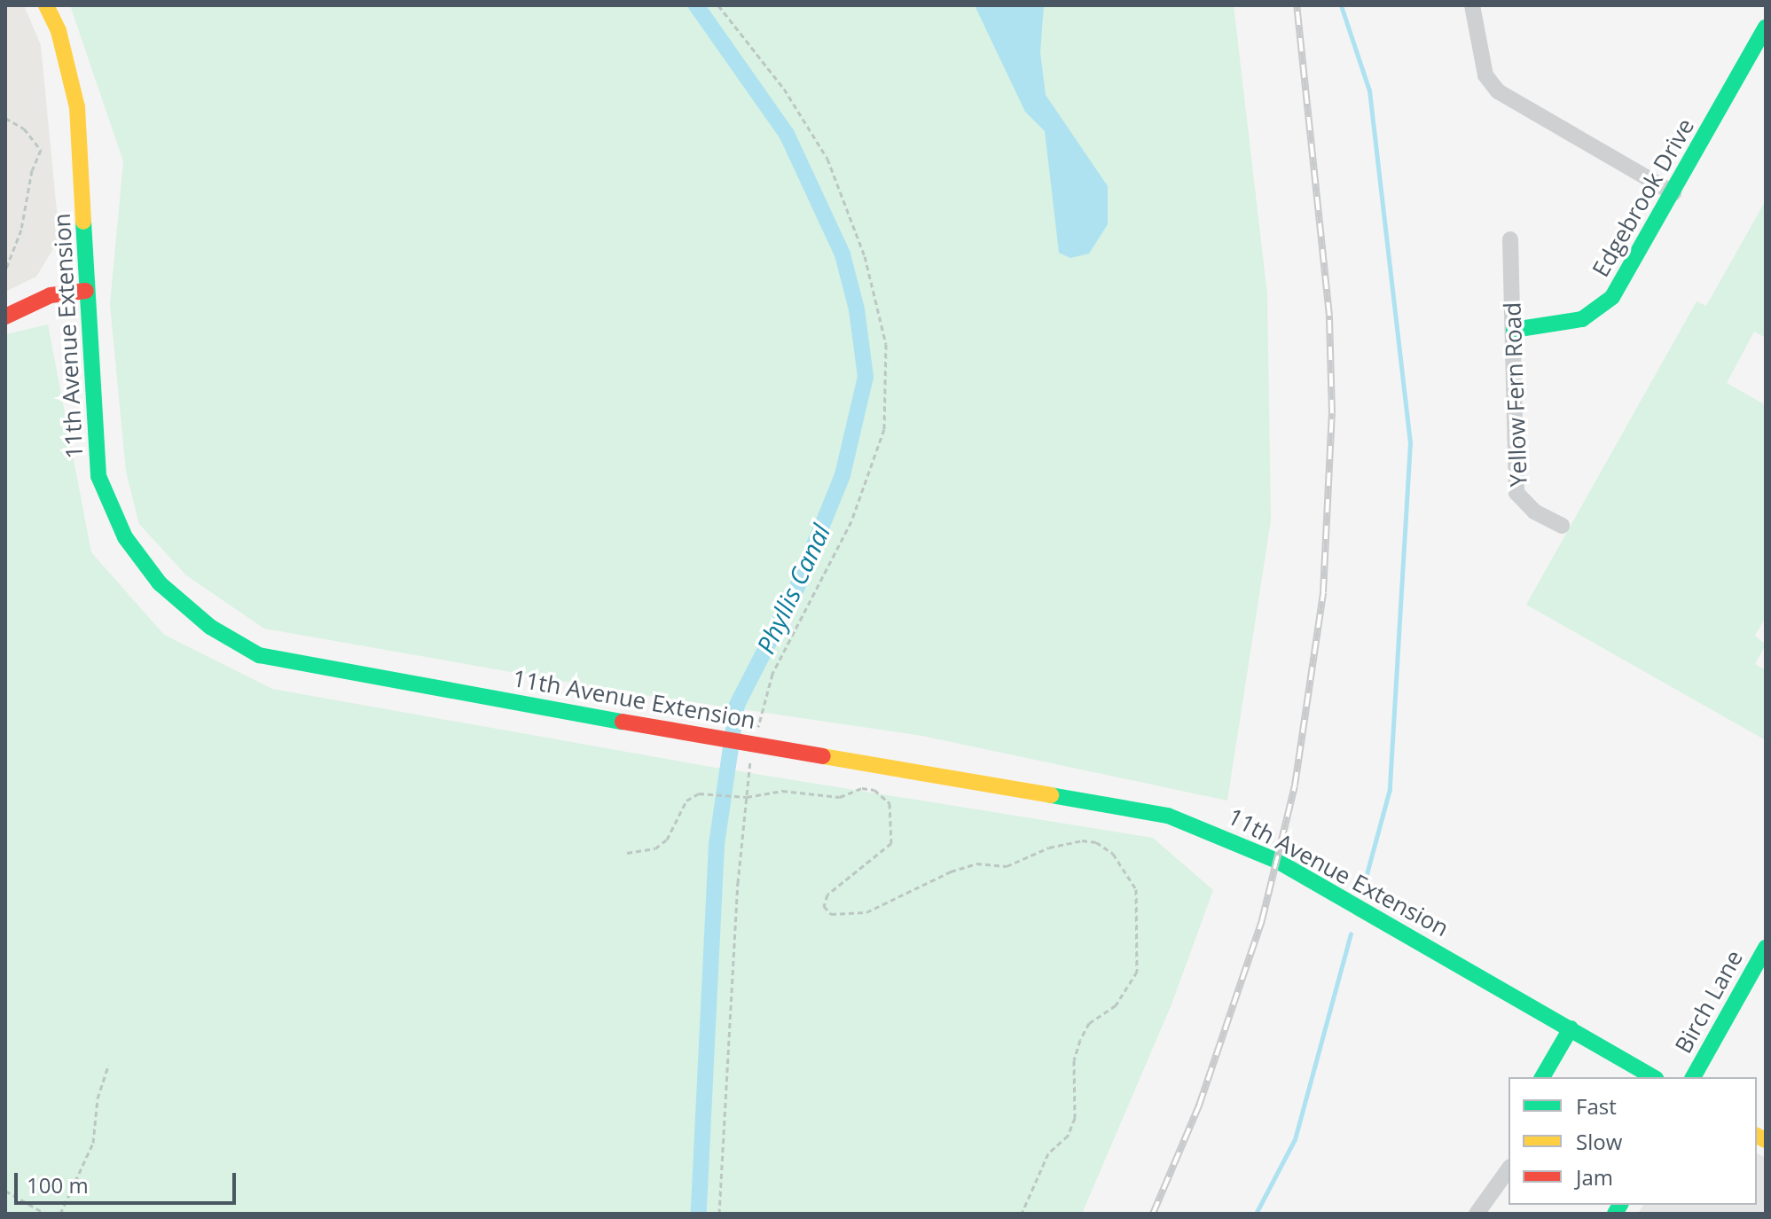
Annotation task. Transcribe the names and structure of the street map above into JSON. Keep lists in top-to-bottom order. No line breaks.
{"streets":{"street":["Edgebrook Drive","11th Avenue Extension","Yellow Fern Road","Birch Lane"]},"crossings":[["Edgebrook Drive","Yellow Fern Road"]],"water":["Phyllis Canal"],"legend":["Fast","Slow","Jam"],"scale_bar":"100 m"}
